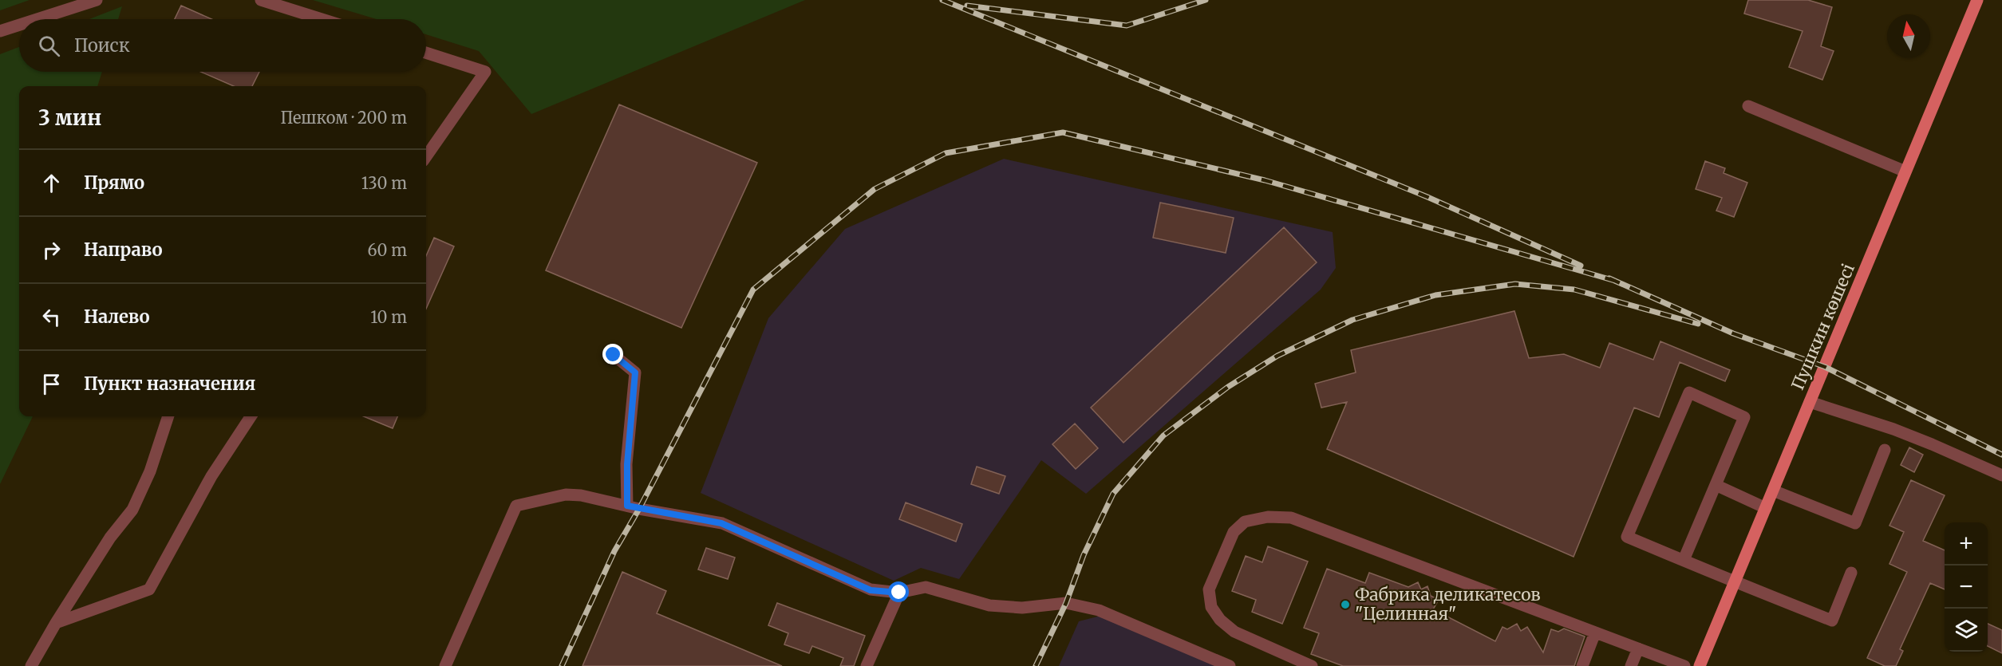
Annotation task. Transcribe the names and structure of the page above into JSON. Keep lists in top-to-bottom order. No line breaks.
{"streets":{"main road":["Пушкин көшесі"]},"places":["Фабрика деликатесов \"Целинная\""],"north":"top","page":{"search":"Поиск","heading":["3 мин","Пешком · 200 m"],"list":[["Прямо","130 m"],["Направо","60 m"],["Налево","10 m"],"Пункт назначения"],"map_buttons":["+","−"]}}
